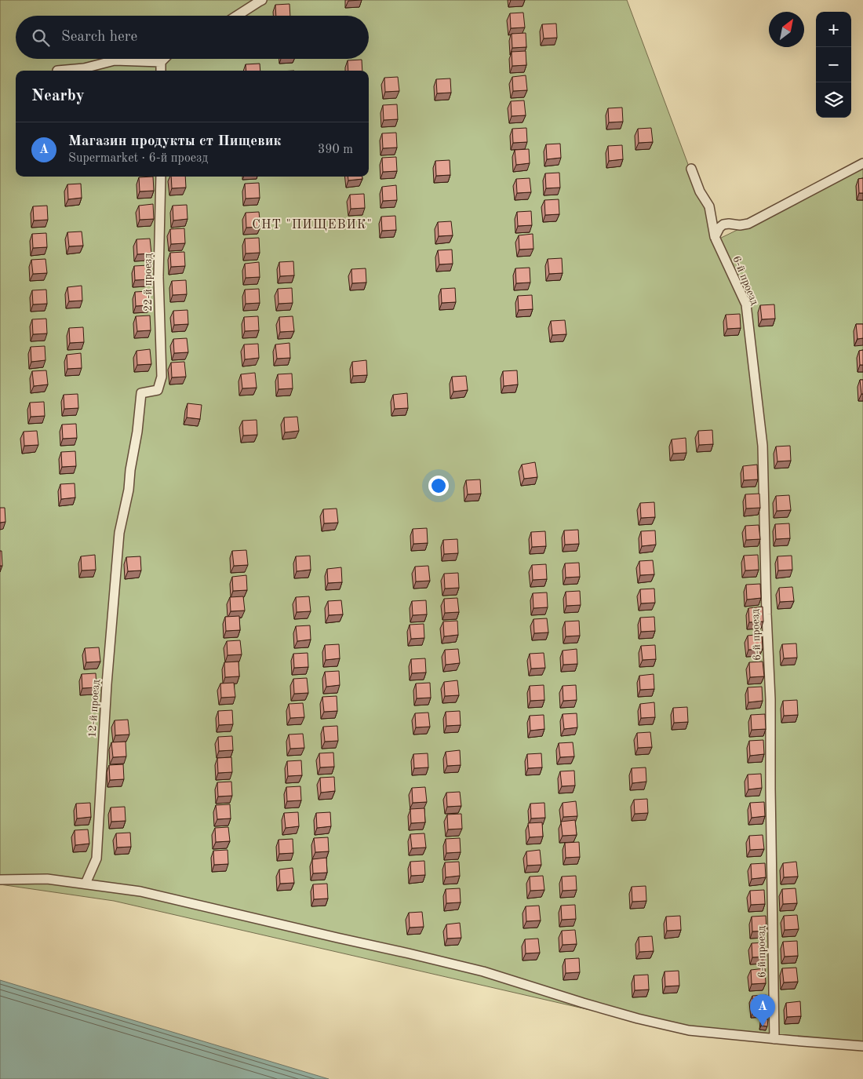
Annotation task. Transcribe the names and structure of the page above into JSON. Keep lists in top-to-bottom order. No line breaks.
{"streets":{"street":["6-й проезд","22-й проезд","12-й проезд"]},"crossings":[["22-й проезд","12-й проезд"]],"districts":["СНТ \"ПИЩЕВИК\""],"north":"top right","page":{"map_buttons":["+","−"],"search":"Search here","heading":"Nearby","list":[{"mark":"A","name":"Магазин продукты ст Пищевик","note":"Supermarket · 6-й проезд","value":"390 m"}],"pins":"A"}}
